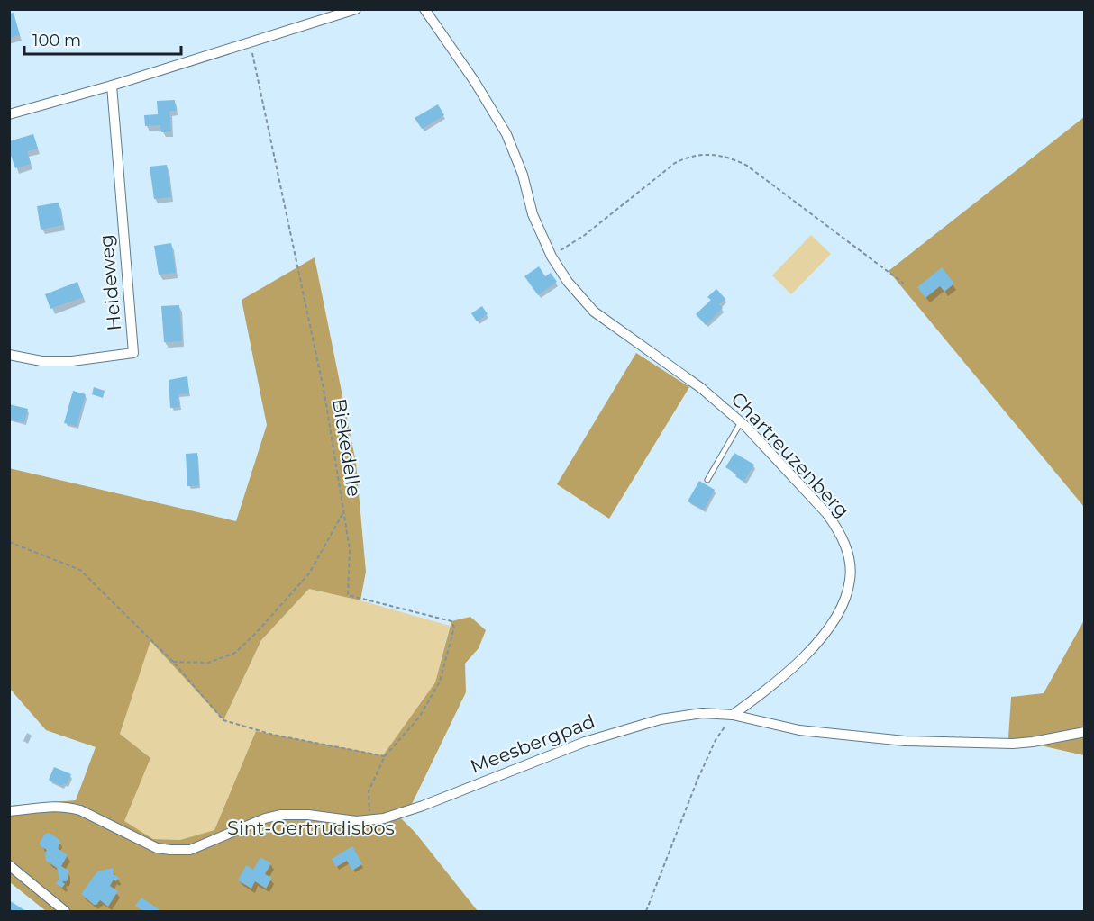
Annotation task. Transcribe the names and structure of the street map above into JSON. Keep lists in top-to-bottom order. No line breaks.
{"streets":{"street":["Heideweg","Chartreuzenberg","Meesbergpad"],"path":["Biekedelle"]},"crossings":[["Chartreuzenberg","Meesbergpad"]],"parks":["Sint-Gertrudisbos"],"scale_bar":"100 m"}
